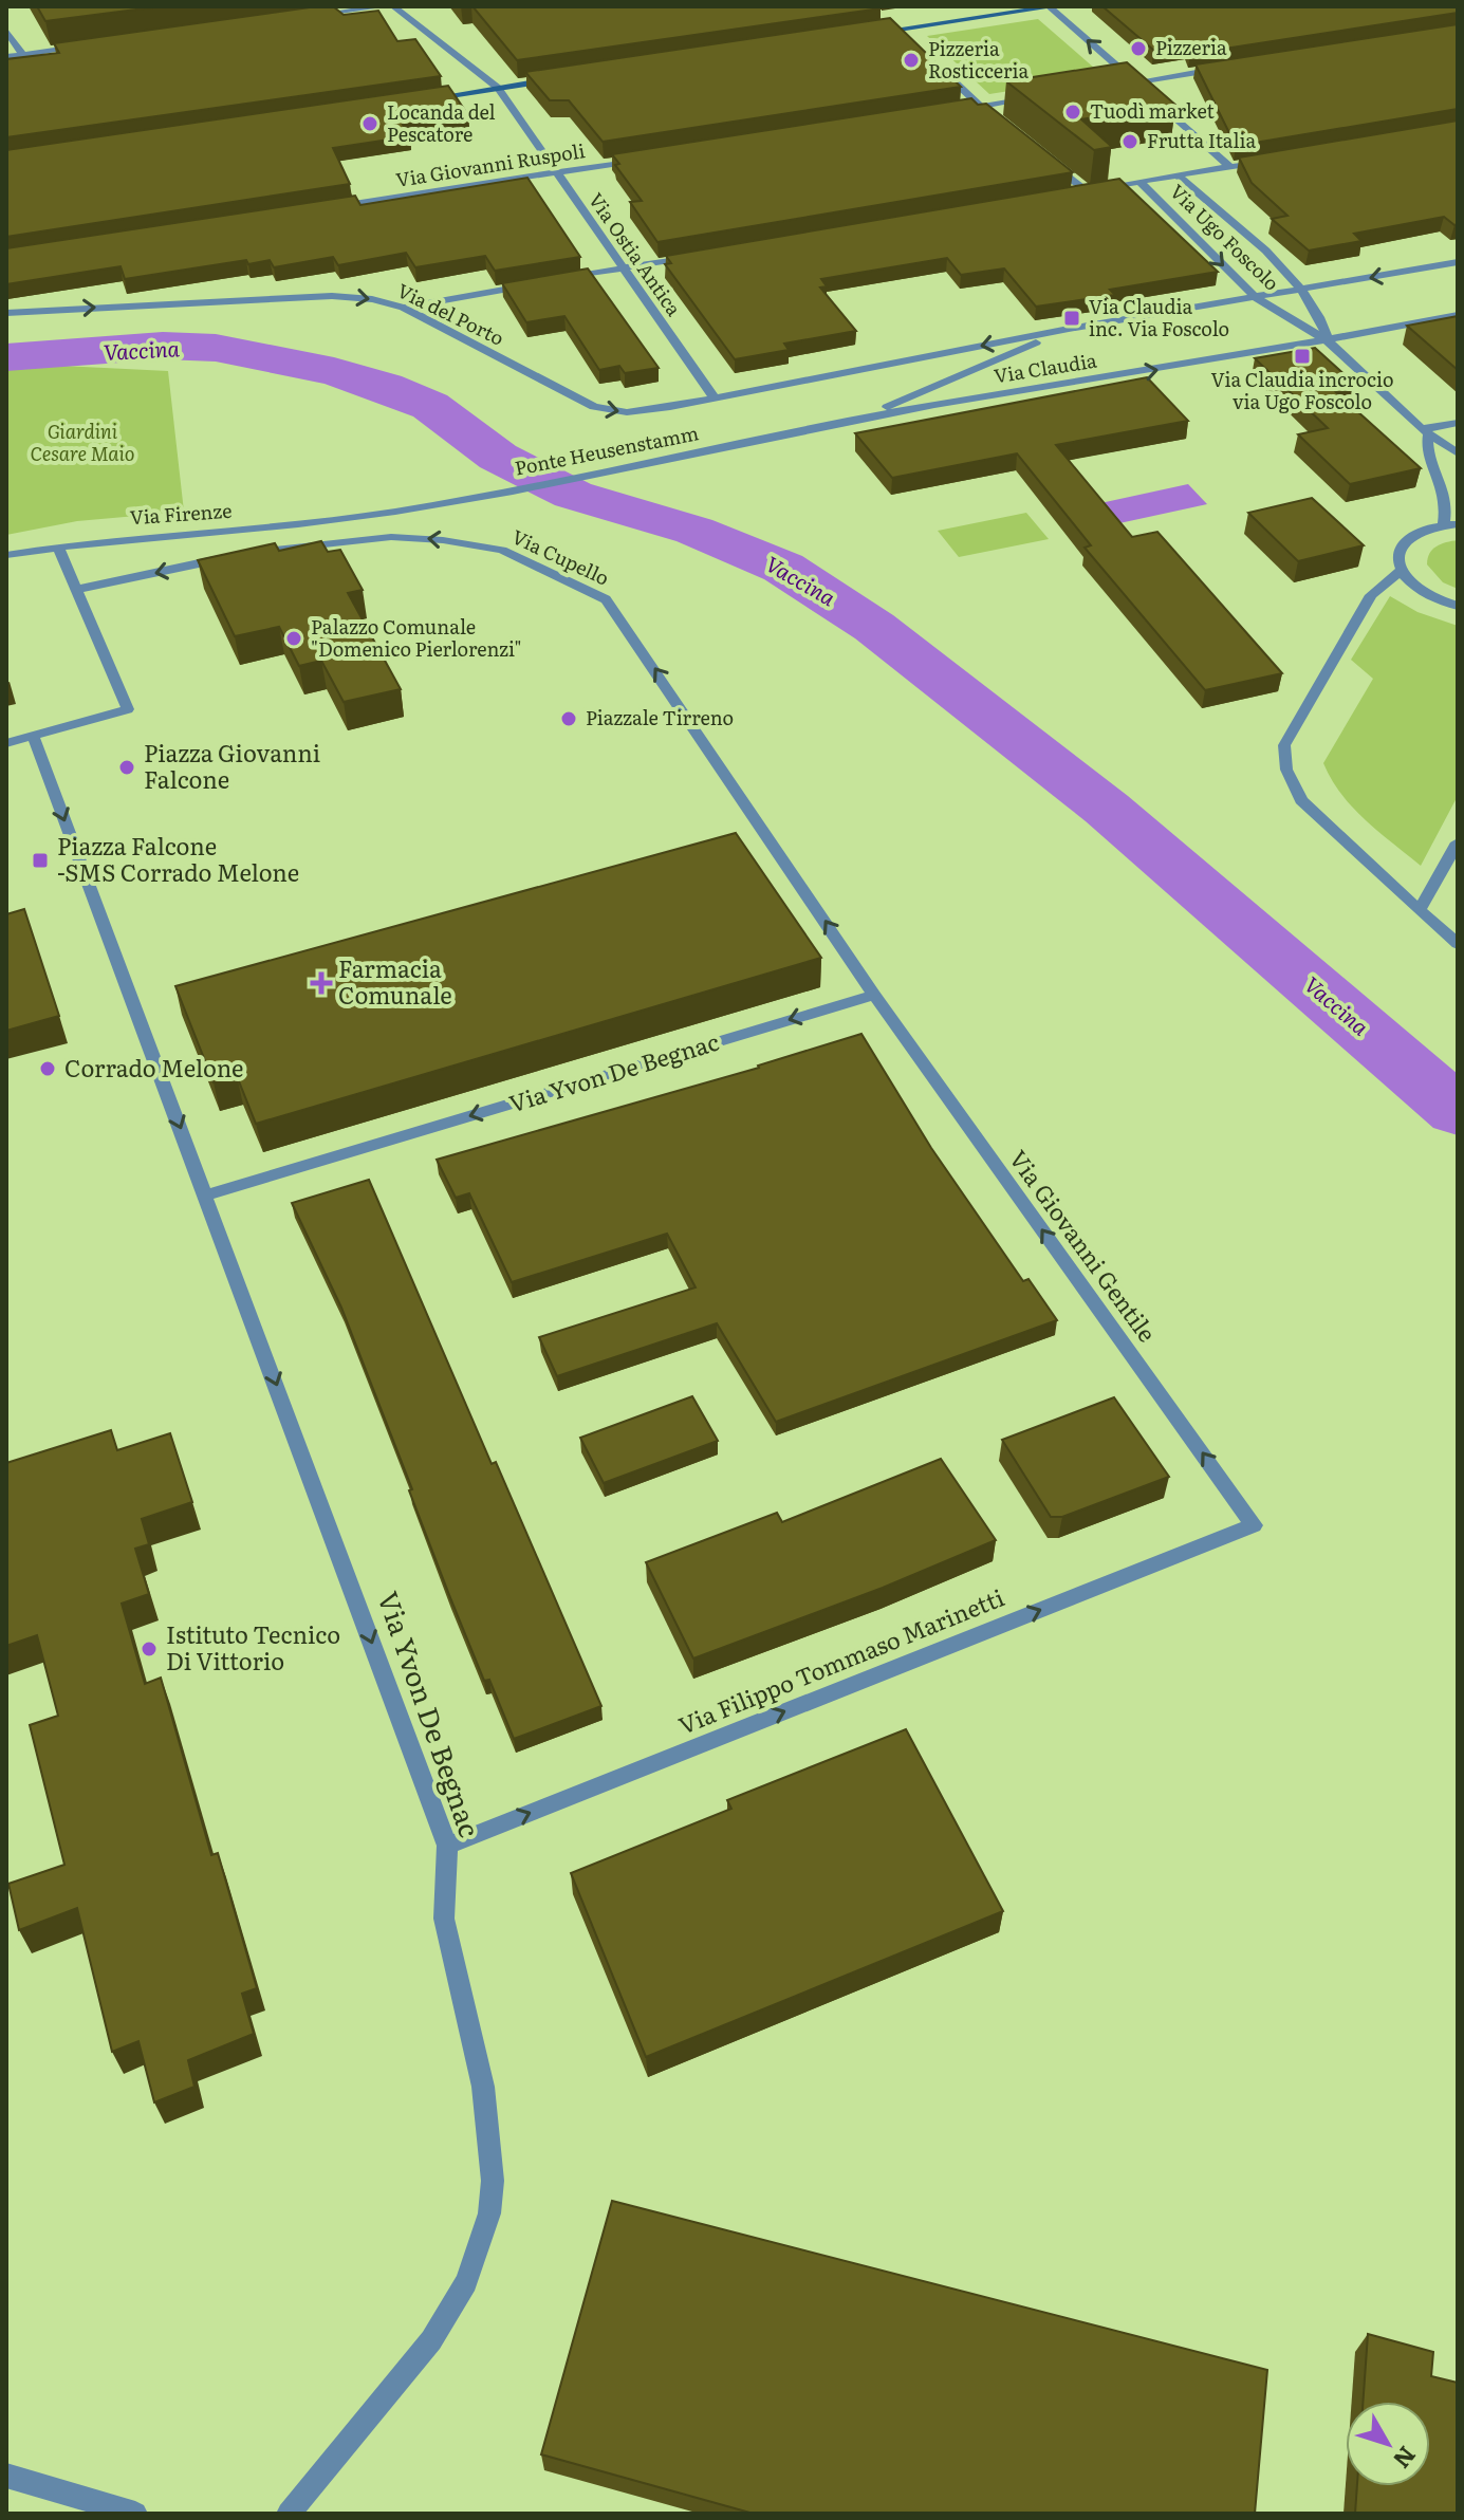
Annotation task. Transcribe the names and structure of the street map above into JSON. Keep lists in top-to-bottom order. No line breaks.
{"streets":{"street":["Via Giovanni Ruspoli","Via Ugo Foscolo","Via Ostia Antica","Via del Porto","Via Claudia","Ponte Heusenstamm","Via Firenze","Via Cupello","Via Yvon De Begnac","Via Giovanni Gentile","Via Filippo Tommaso Marinetti"]},"crossings":[["Via Giovanni Ruspoli","Via Ostia Antica"],["Via Ugo Foscolo","Via Claudia"],["Via Ostia Antica","Via del Porto"],["Via Ostia Antica","Via Claudia"],["Via del Porto","Via Claudia"],["Via Claudia","Ponte Heusenstamm"],["Ponte Heusenstamm","Via Firenze"],["Via Cupello","Via Yvon De Begnac"],["Via Cupello","Via Giovanni Gentile"],["Via Yvon De Begnac","Via Giovanni Gentile"],["Via Yvon De Begnac","Via Filippo Tommaso Marinetti"],["Via Giovanni Gentile","Via Filippo Tommaso Marinetti"]],"one_way":["Via Cupello","Via Giovanni Gentile","Via Filippo Tommaso Marinetti"],"water":["Vaccina"],"parks":["Giardini Cesare Maio"],"places":{"other":["Pizzeria","Pizzeria Rosticceria","Tuodì market","Locanda del Pescatore","Frutta Italia","Palazzo Comunale \"Domenico Pierlorenzi\"","Piazzale Tirreno","Piazza Giovanni Falcone","Corrado Melone","Istituto Tecnico Di Vittorio"],"transit":["Via Claudia inc. Via Foscolo","Via Claudia incrocio via Ugo Foscolo","Piazza Falcone -SMS Corrado Melone"],"health":["Farmacia Comunale"]},"north":"bottom right"}
